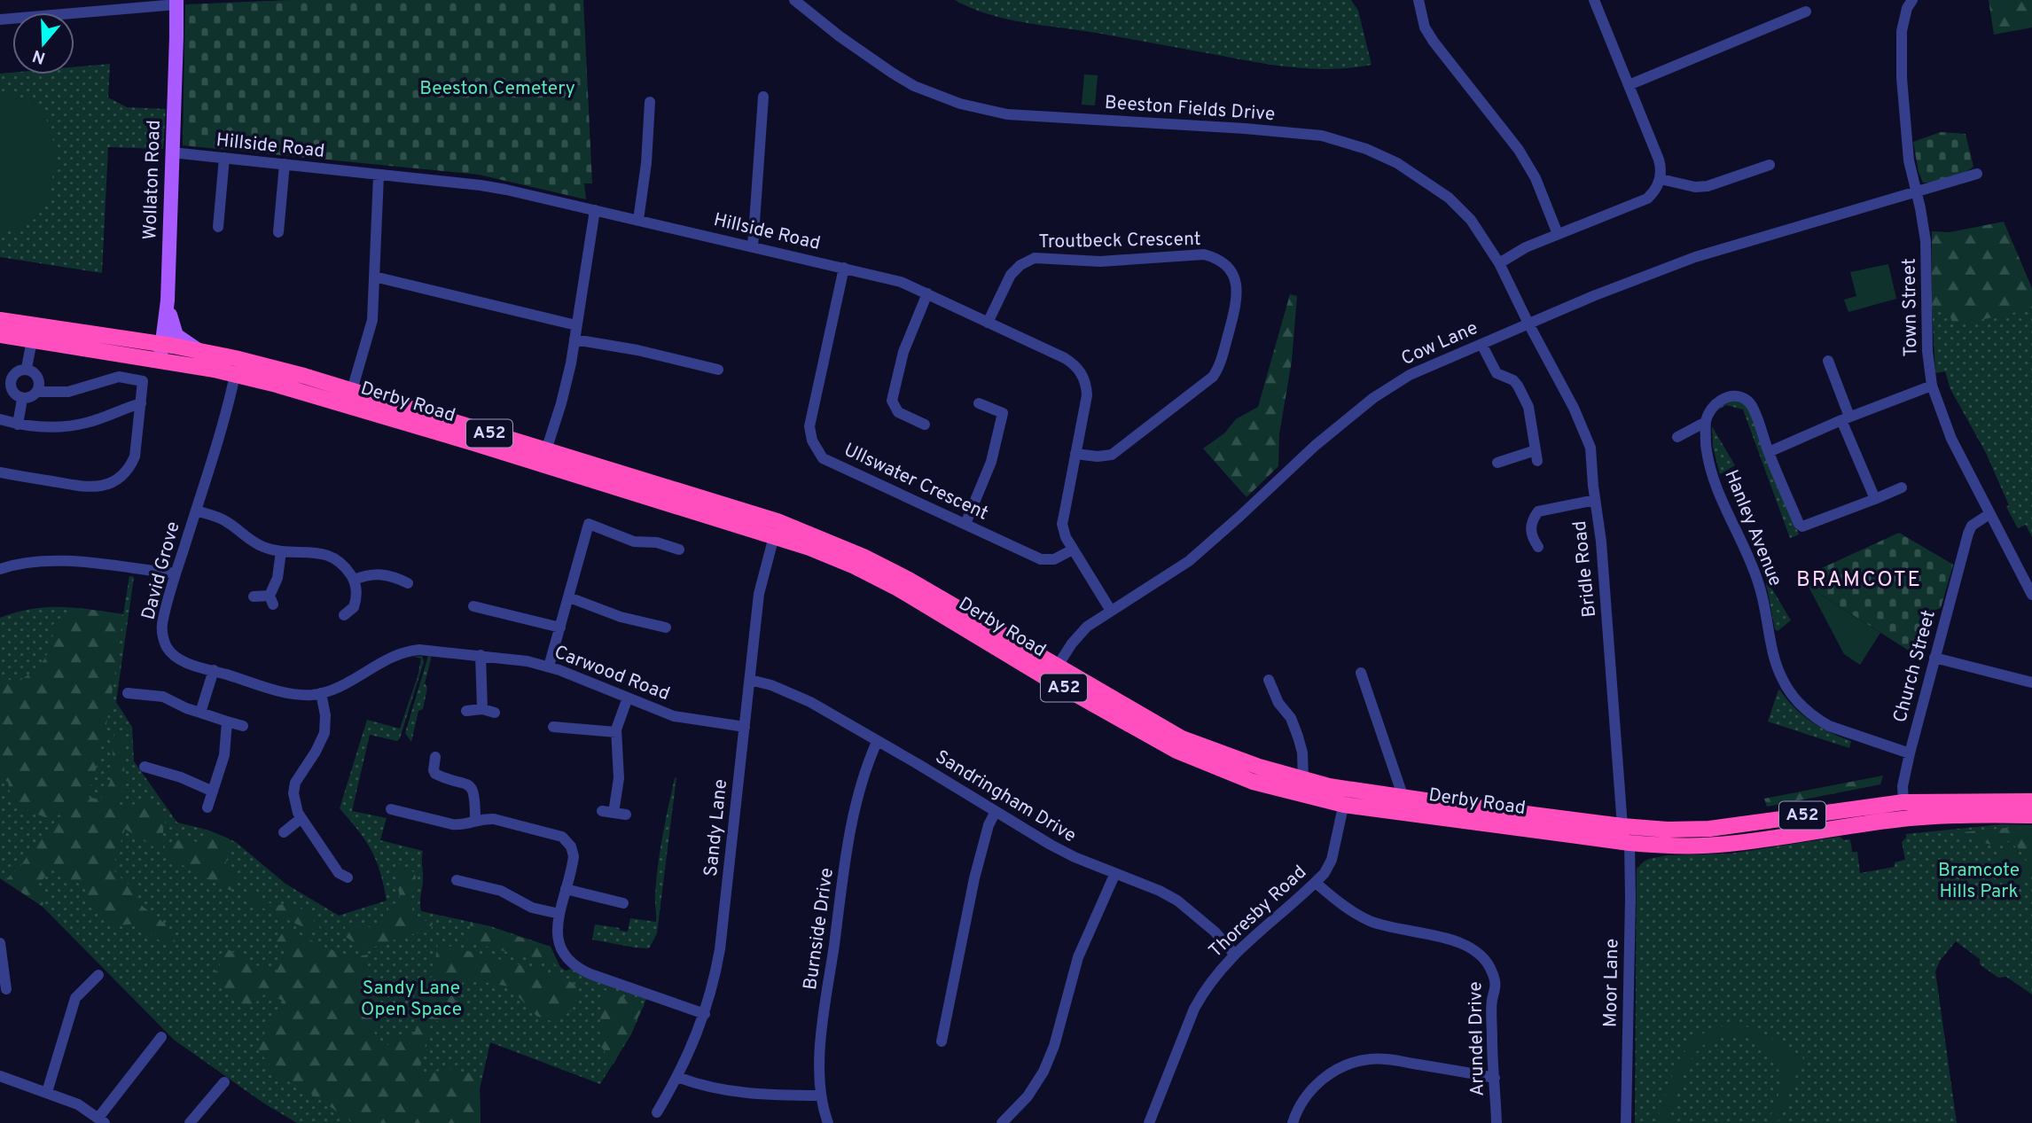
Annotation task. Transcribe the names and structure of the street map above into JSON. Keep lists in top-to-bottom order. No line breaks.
{"streets":{"highway":["Derby Road","A52"],"main road":["Wollaton Road"],"street":["Beeston Fields Drive","Hillside Road","Troutbeck Crescent","Town Street","Cow Lane","Ullswater Crescent","Hanley Avenue","Bridle Road","David Grove","Church Street","Carwood Road","Sandringham Drive","Sandy Lane","Thoresby Road","Burnside Drive","Moor Lane","Arundel Drive"]},"crossings":[["Beeston Fields Drive","Cow Lane"],["Beeston Fields Drive","Bridle Road"],["Hillside Road","Wollaton Road"],["Hillside Road","Troutbeck Crescent"],["Hillside Road","Cow Lane"],["Hillside Road","Ullswater Crescent"],["Wollaton Road","Derby Road"],["Town Street","Cow Lane"],["Town Street","Church Street"],["Cow Lane","Derby Road"],["Cow Lane","Bridle Road"],["Derby Road","Bridle Road"],["Derby Road","David Grove"],["Derby Road","Church Street"],["Derby Road","Sandy Lane"],["Derby Road","Thoresby Road"],["Derby Road","Moor Lane"],["Hanley Avenue","Church Street"],["David Grove","Carwood Road"],["Carwood Road","Sandy Lane"],["Sandringham Drive","Sandy Lane"],["Sandringham Drive","Thoresby Road"],["Sandringham Drive","Burnside Drive"],["Thoresby Road","Arundel Drive"]],"districts":["BRAMCOTE"],"parks":["Beeston Cemetery","Bramcote Hills Park","Sandy Lane Open Space"],"north":"bottom"}
